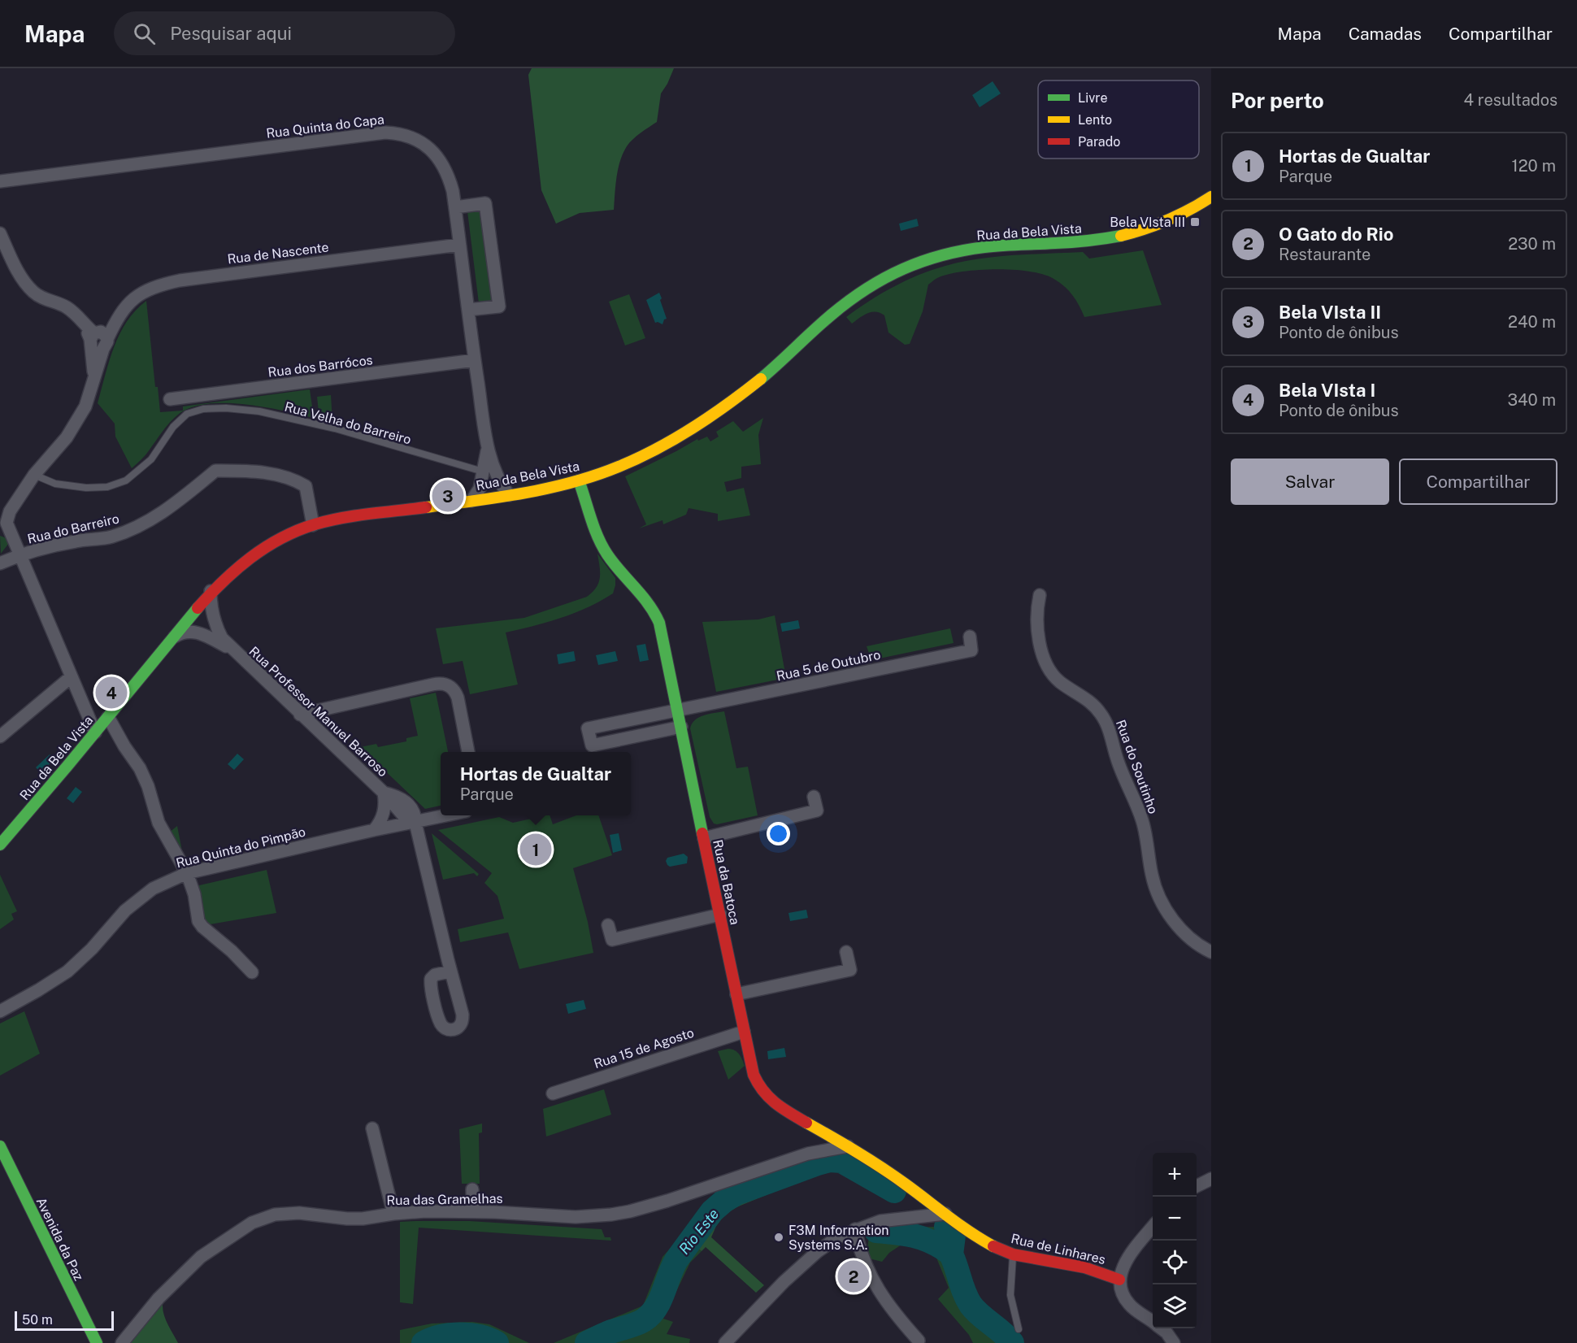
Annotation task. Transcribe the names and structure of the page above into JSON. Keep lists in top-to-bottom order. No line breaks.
{"streets":{"main road":["Rua da Bela Vista","Rua da Batoca","Avenida da Paz","Rua de Linhares"],"street":["Rua Quinta do Capa","Rua de Nascente","Rua dos Barrócos","Rua do Barreiro","Rua 5 de Outubro","Rua Professor Manuel Barroso","Rua do Soutinho","Rua Quinta do Pimpão","Rua 15 de Agosto","Rua das Gramelhas"],"lane":["Rua Velha do Barreiro"]},"crossings":[["Rua Quinta do Capa","Rua de Nascente"],["Rua Quinta do Capa","Rua dos Barrócos"],["Rua da Bela Vista","Rua do Barreiro"],["Rua da Bela Vista","Rua da Batoca"],["Rua 5 de Outubro","Rua da Batoca"],["Rua Professor Manuel Barroso","Rua Quinta do Pimpão"],["Rua da Batoca","Rua 15 de Agosto"],["Rua da Batoca","Rua das Gramelhas"],["Rua da Batoca","Rua de Linhares"]],"water":["Rio Este"],"places":{"transit":["Bela VIsta III"],"other":["F3M Information Systems S.A."]},"legend":["Livre","Lento","Parado"],"scale_bar":"50 m","page":{"header":"Mapa","search":"Pesquisar aqui","nav":["Mapa","Camadas","Compartilhar"],"heading":["Por perto","4 resultados"],"list":[{"mark":"1","name":"Hortas de Gualtar","note":"Parque","value":"120 m"},{"mark":"2","name":"O Gato do Rio","note":"Restaurante","value":"230 m"},{"mark":"3","name":"Bela VIsta II","note":"Ponto de ônibus","value":"240 m"},{"mark":"4","name":"Bela VIsta I","note":"Ponto de ônibus","value":"340 m"}],"buttons":["Salvar","Compartilhar"],"pins":["3","4","1","2"],"popup":["Hortas de Gualtar","Parque"],"map_buttons":["+","−"],"scale":"50 m"}}
